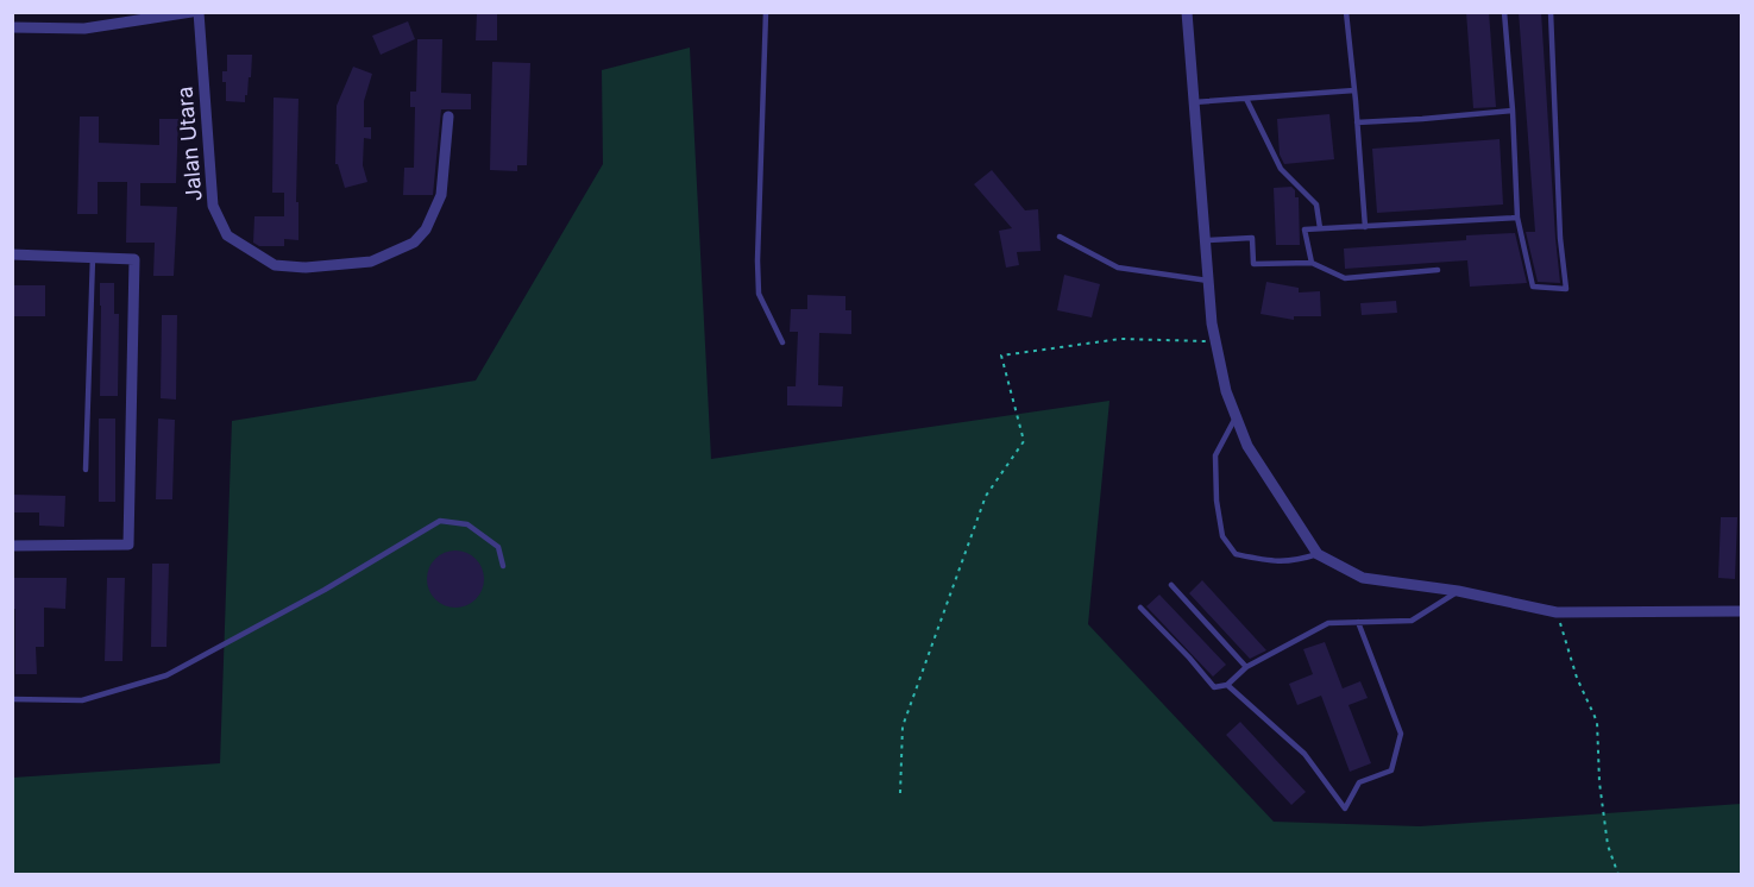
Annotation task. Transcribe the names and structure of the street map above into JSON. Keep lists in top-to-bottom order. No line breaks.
{"streets":{"street":["Jalan Utara"]}}
